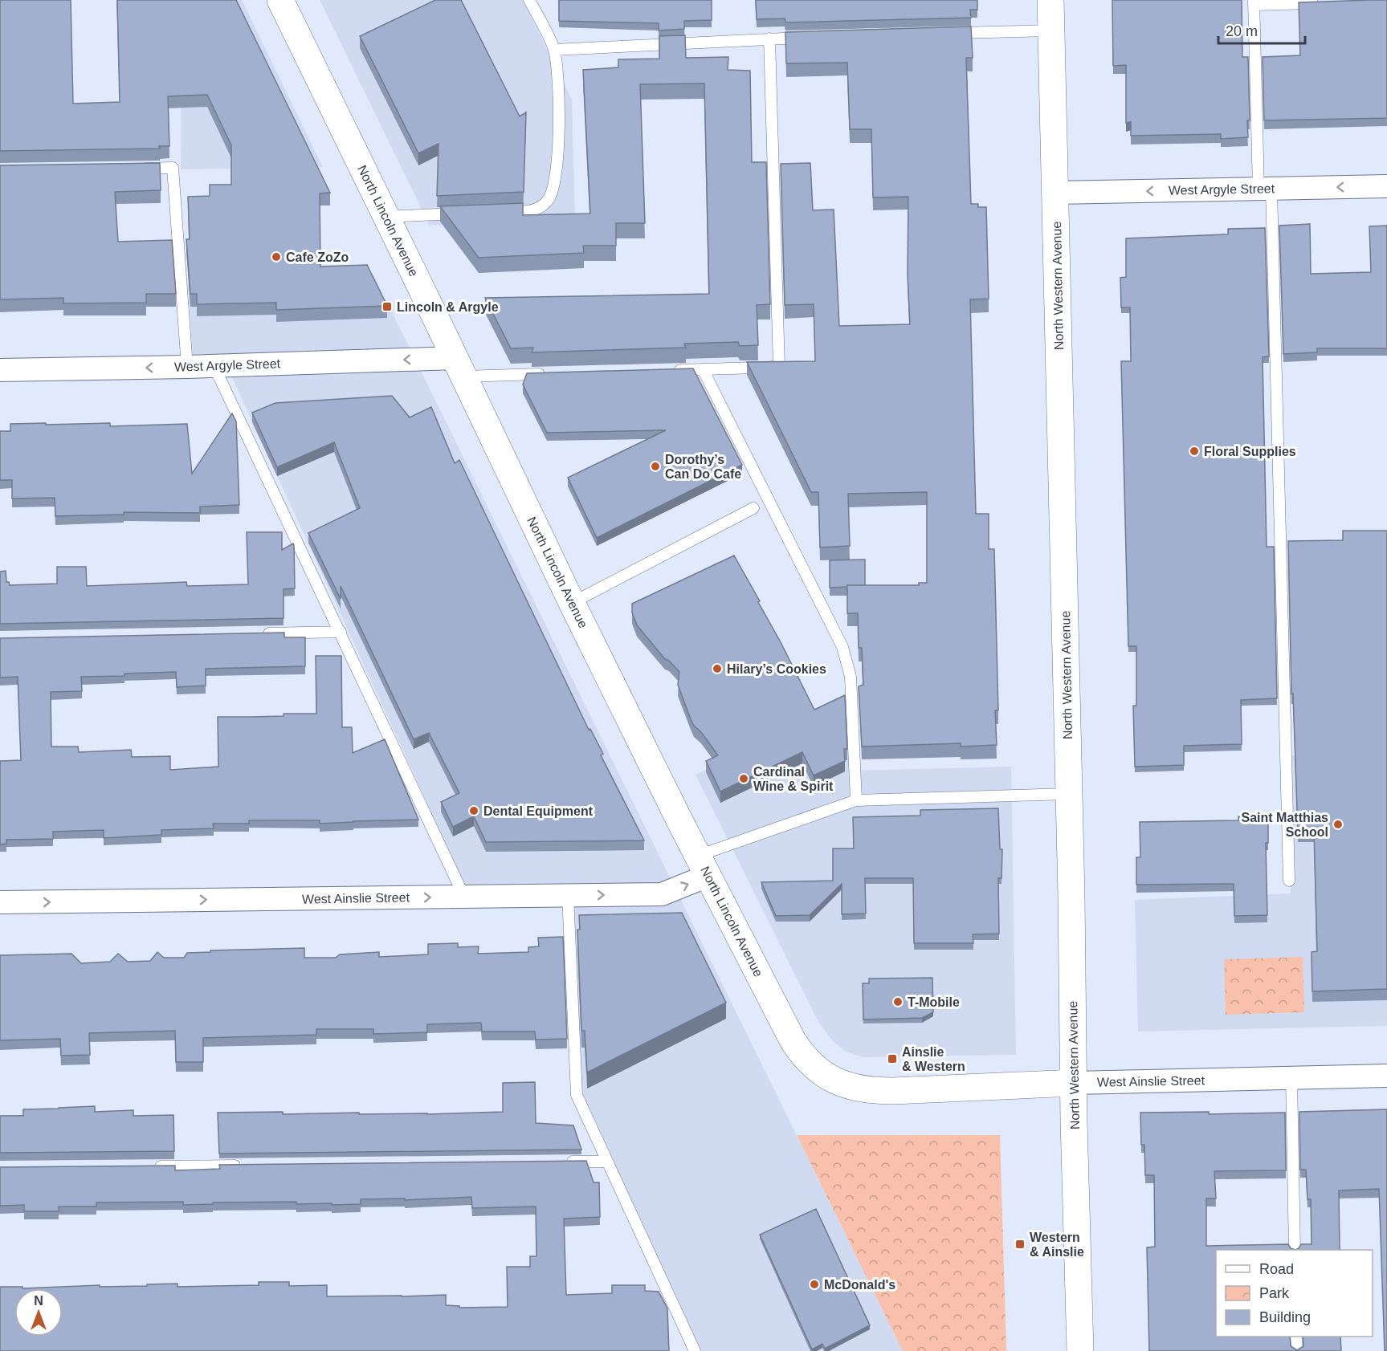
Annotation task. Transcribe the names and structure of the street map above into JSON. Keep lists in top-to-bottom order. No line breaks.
{"streets":{"main road":["North Lincoln Avenue","North Western Avenue","West Ainslie Street"],"street":["West Argyle Street"]},"crossings":[["West Argyle Street","North Lincoln Avenue"],["West Argyle Street","North Western Avenue"],["North Lincoln Avenue","West Ainslie Street"],["North Western Avenue","West Ainslie Street"]],"one_way":["West Argyle Street","West Ainslie Street"],"places":{"other":["Cafe ZoZo","Floral Supplies","Dorothy’s Can Do Cafe","Hilary’s Cookies","Cardinal Wine & Spirit","Dental Equipment","Saint Matthias School","T-Mobile","McDonald's"],"transit":["Lincoln & Argyle","Ainslie & Western","Western & Ainslie"]},"legend":["Road","Park","Building"],"scale_bar":"20 m","north":"top"}
